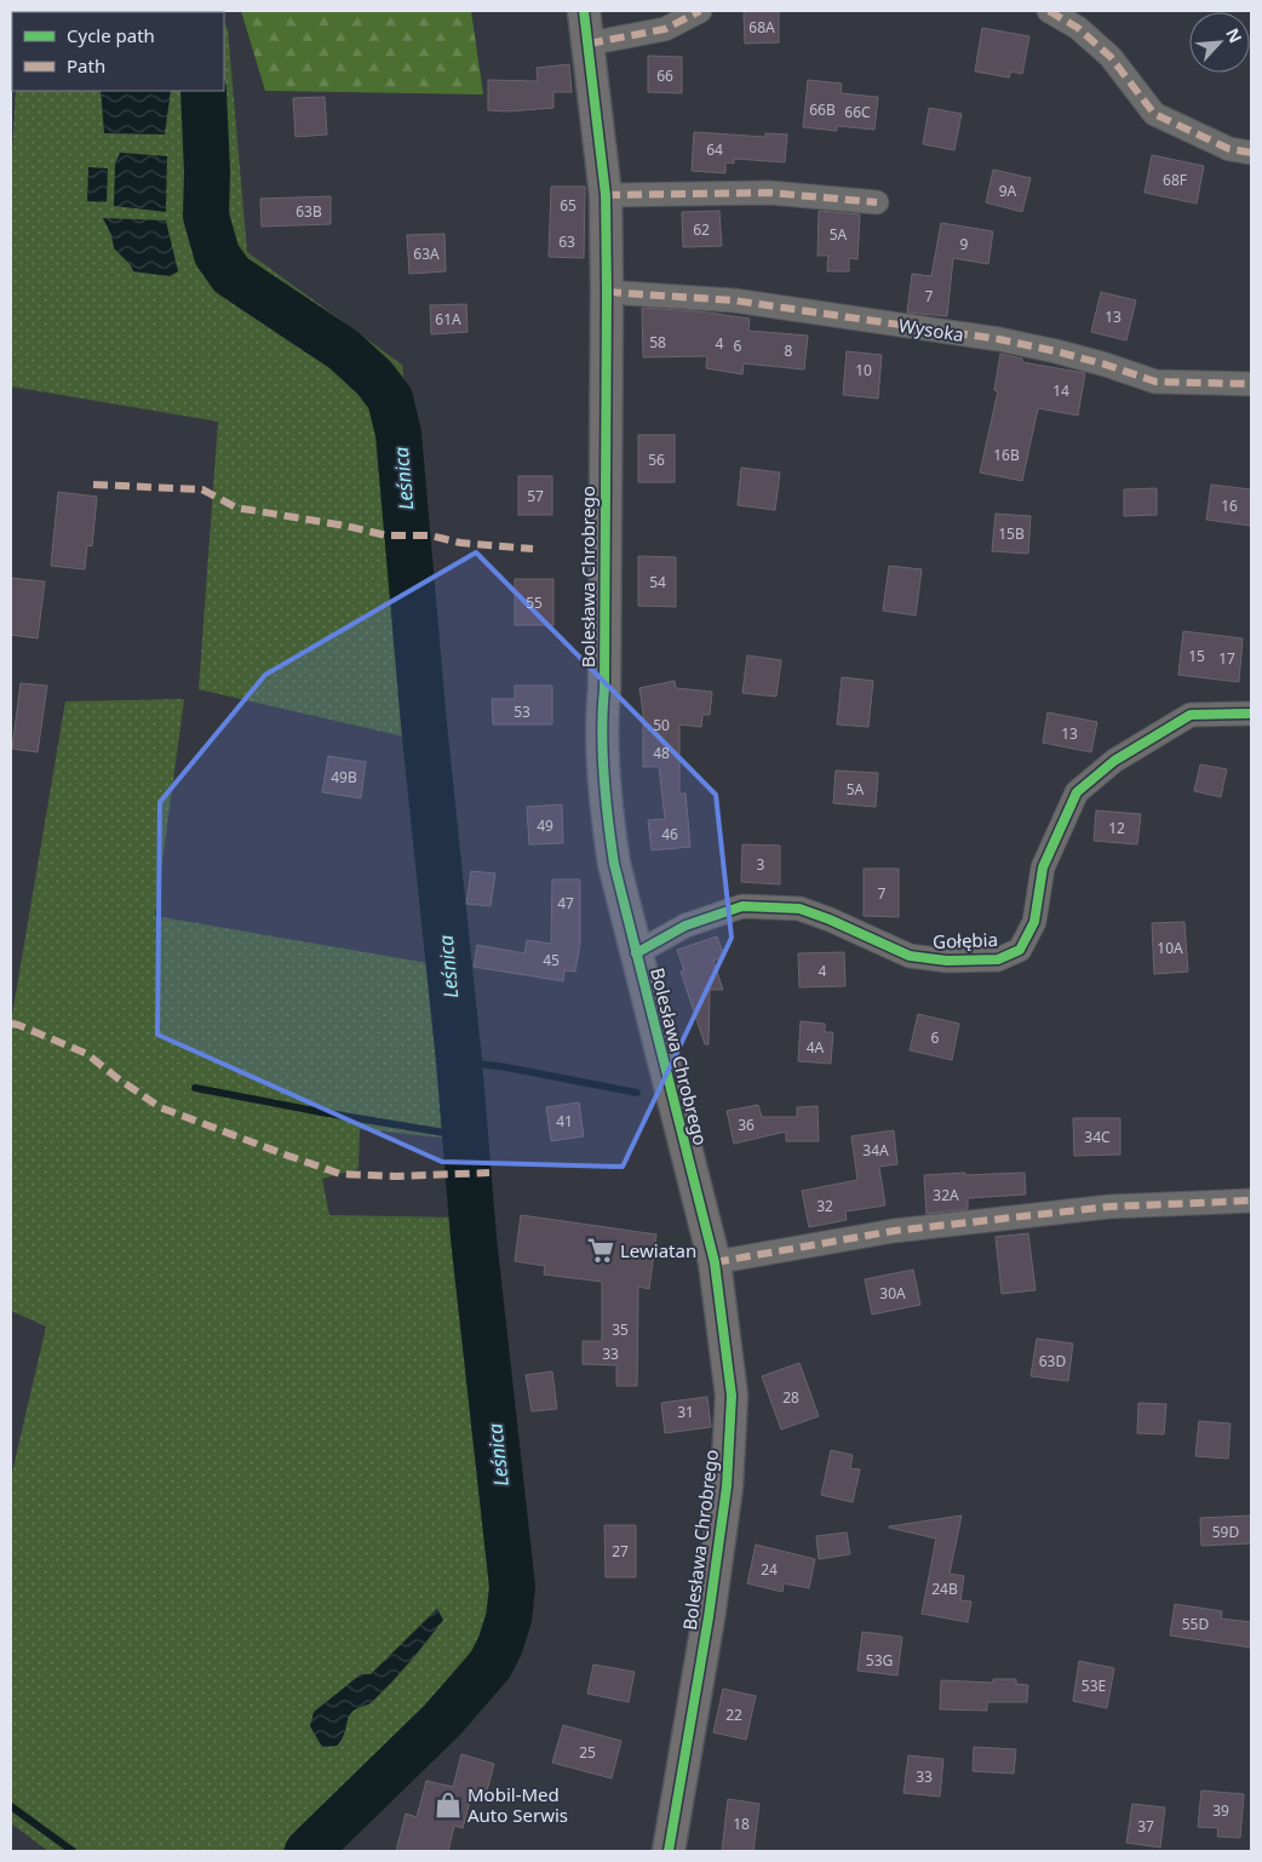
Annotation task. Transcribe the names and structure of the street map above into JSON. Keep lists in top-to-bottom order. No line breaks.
{"streets":{"street":["Wysoka","Bolesława Chrobrego","Gołębia"]},"crossings":[["Wysoka","Bolesława Chrobrego"],["Bolesława Chrobrego","Gołębia"]],"water":["Leśnica"],"places":{"supermarket":["Lewiatan"],"shop":["Mobil-Med Auto Serwis"]},"house_numbers":["68A","66","66B","66C","64","68F","9A","65","63B","62","5A","63","9","63A","7","13","61A","58","4","6","8","10","14","16B","56","57","16","15B","54","55","15","17","53","50","13","48","49B","5A","49","12","46","3","7","47","10A","45","4","6","4A","41","36","34C","34A","32A","32","30A","35","33","63D","28","31","59D","27","24","24B","55D","53G","53E","22","25","33","39","18","37"],"legend":["Cycle path","Path"],"north":"top right"}
